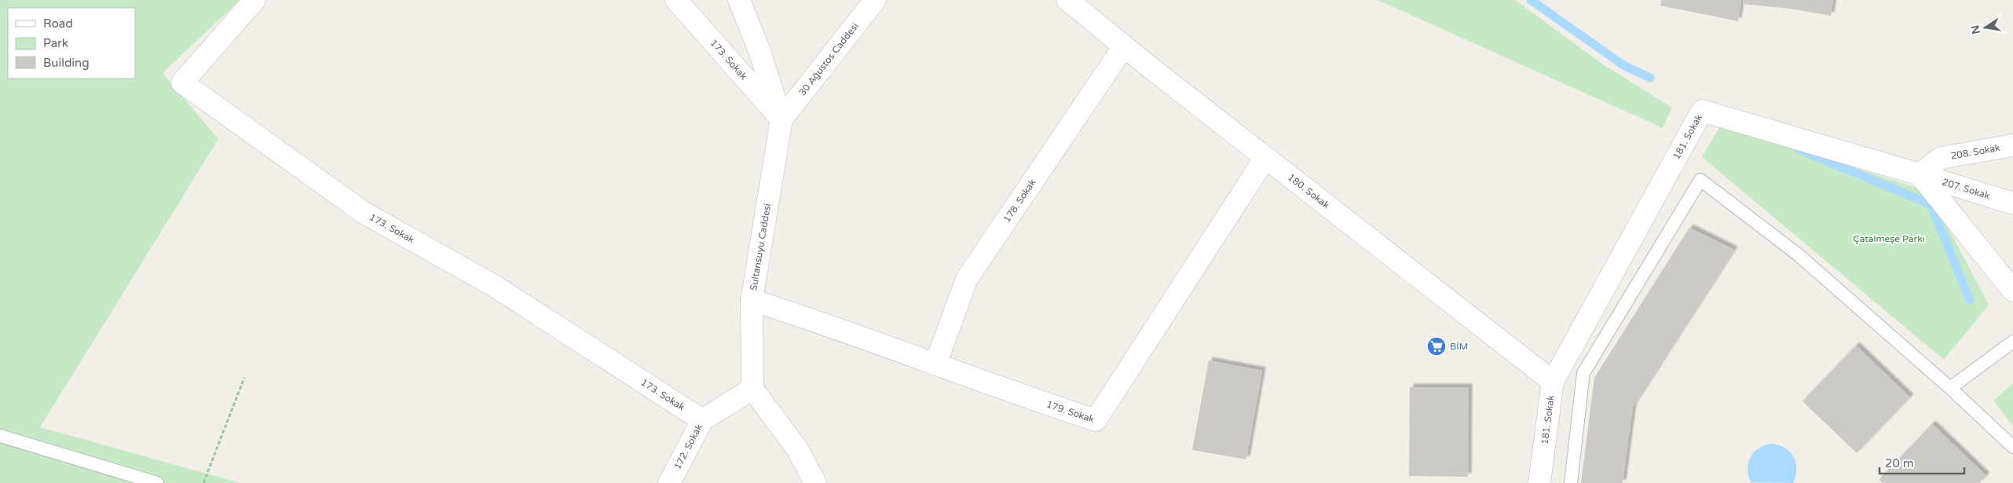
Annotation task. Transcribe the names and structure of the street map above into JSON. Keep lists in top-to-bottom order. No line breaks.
{"streets":{"street":["173. Sokak","30 Ağustos Caddesi","181. Sokak","208. Sokak","207. Sokak","180. Sokak","178. Sokak","Sultansuyu Caddesi","179. Sokak","172. Sokak"]},"crossings":[["173. Sokak","30 Ağustos Caddesi"],["173. Sokak","Sultansuyu Caddesi"],["173. Sokak","172. Sokak"],["30 Ağustos Caddesi","Sultansuyu Caddesi"],["181. Sokak","208. Sokak"],["181. Sokak","207. Sokak"],["181. Sokak","180. Sokak"],["208. Sokak","207. Sokak"],["180. Sokak","178. Sokak"],["180. Sokak","179. Sokak"],["178. Sokak","179. Sokak"],["Sultansuyu Caddesi","179. Sokak"],["Sultansuyu Caddesi","172. Sokak"]],"parks":["Çatalmeşe Parkı"],"places":{"supermarket":["BİM"]},"legend":["Road","Park","Building"],"scale_bar":"20 m","north":"left"}
